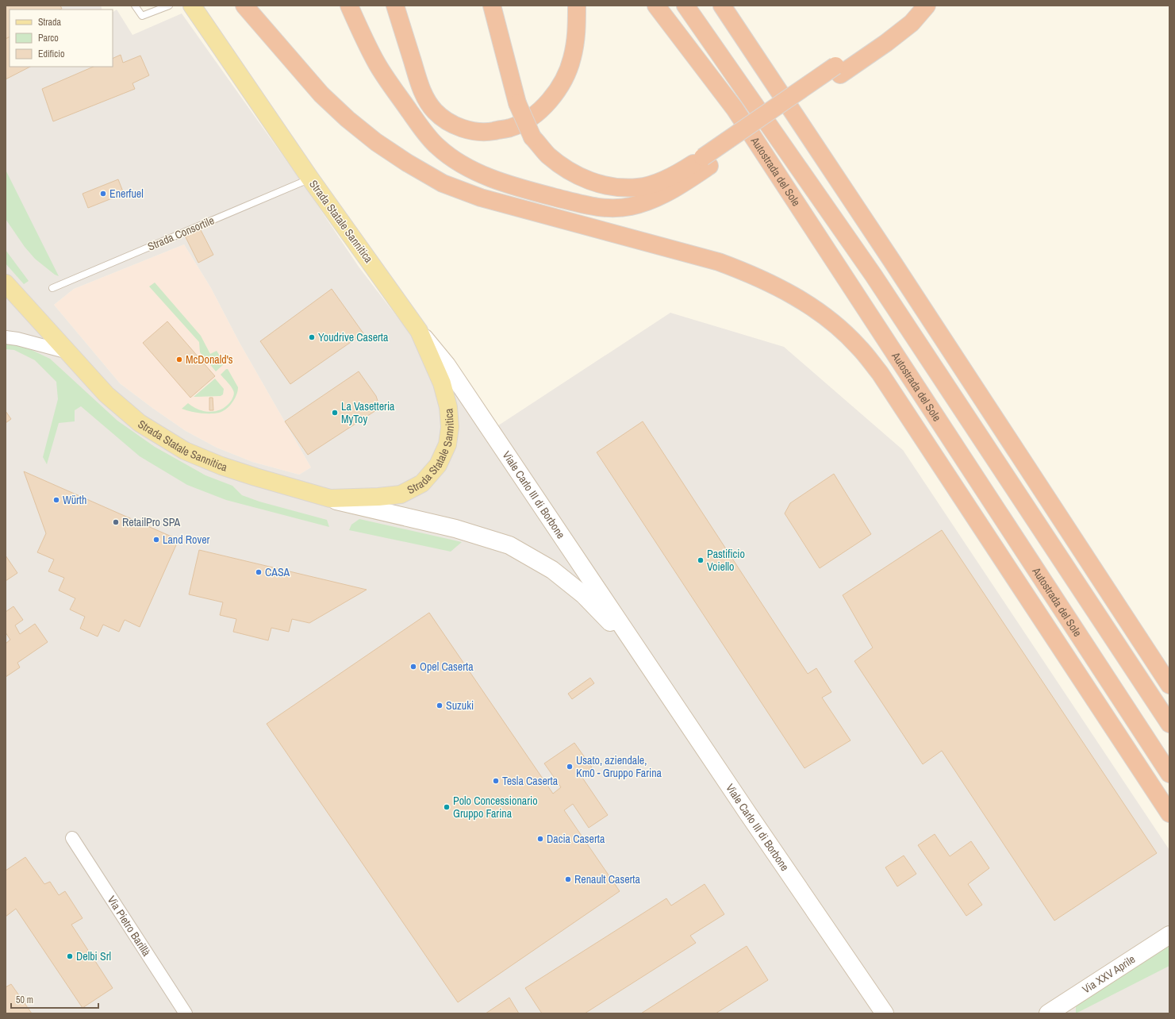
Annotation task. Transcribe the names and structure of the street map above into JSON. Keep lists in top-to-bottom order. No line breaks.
{"streets":{"highway":["Autostrada del Sole"],"main road":["Strada Statale Sannitica","Viale Carlo III di Borbone","Via XXV Aprile"],"street":["Via Pietro Barillà"],"lane":["Strada Consortile"]},"crossings":[["Strada Statale Sannitica","Strada Consortile"],["Strada Statale Sannitica","Viale Carlo III di Borbone"]],"places":["Enerfuel","Youdrive Caserta","McDonald's","La Vasetteria MyToy","Würth","RetailPro SPA","Land Rover","Pastificio Voiello","CASA","Opel Caserta","Suzuki","Usato, aziendale, Km0 - Gruppo Farina","Tesla Caserta","Polo Concessionario Gruppo Farina","Dacia Caserta","Renault Caserta","Delbi Srl"],"legend":["Strada","Parco","Edificio"],"scale_bar":"50 m"}
